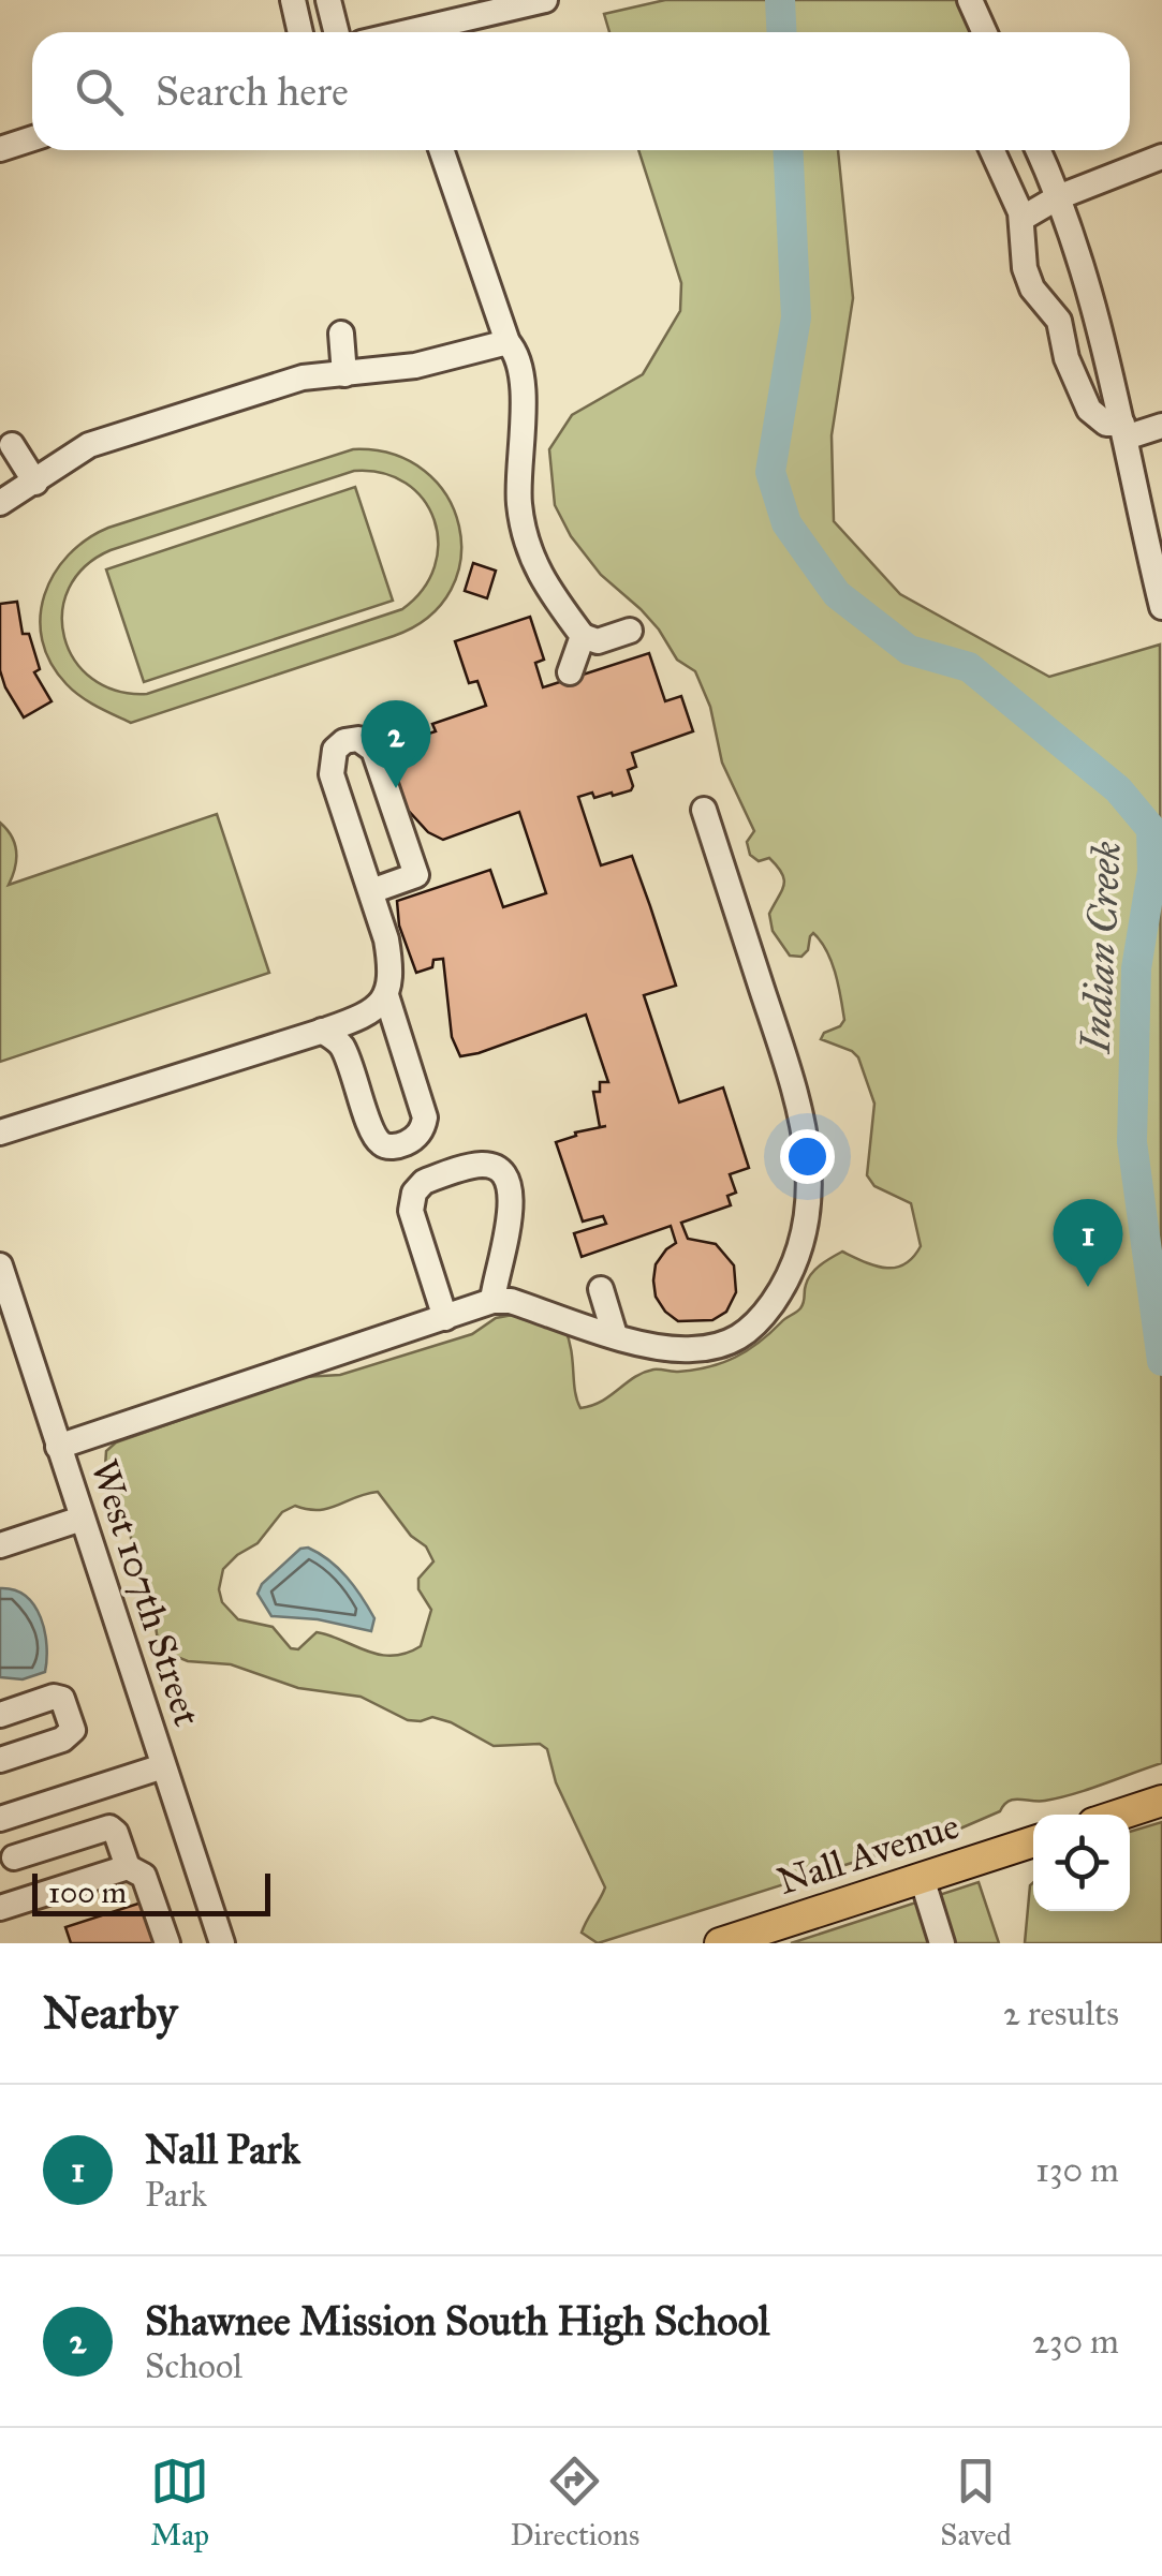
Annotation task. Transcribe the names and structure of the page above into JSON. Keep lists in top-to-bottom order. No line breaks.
{"streets":{"main road":["Nall Avenue"],"street":["West 107th Street"]},"water":["Indian Creek"],"scale_bar":"100 m","page":{"search":"Search here","pins":["2","1"],"scale":"100 m","heading":["Nearby","2 results"],"list":[{"mark":"1","name":"Nall Park","note":"Park","value":"130 m"},{"mark":"2","name":"Shawnee Mission South High School","note":"School","value":"230 m"}],"nav":["Map","Directions","Saved"]}}
